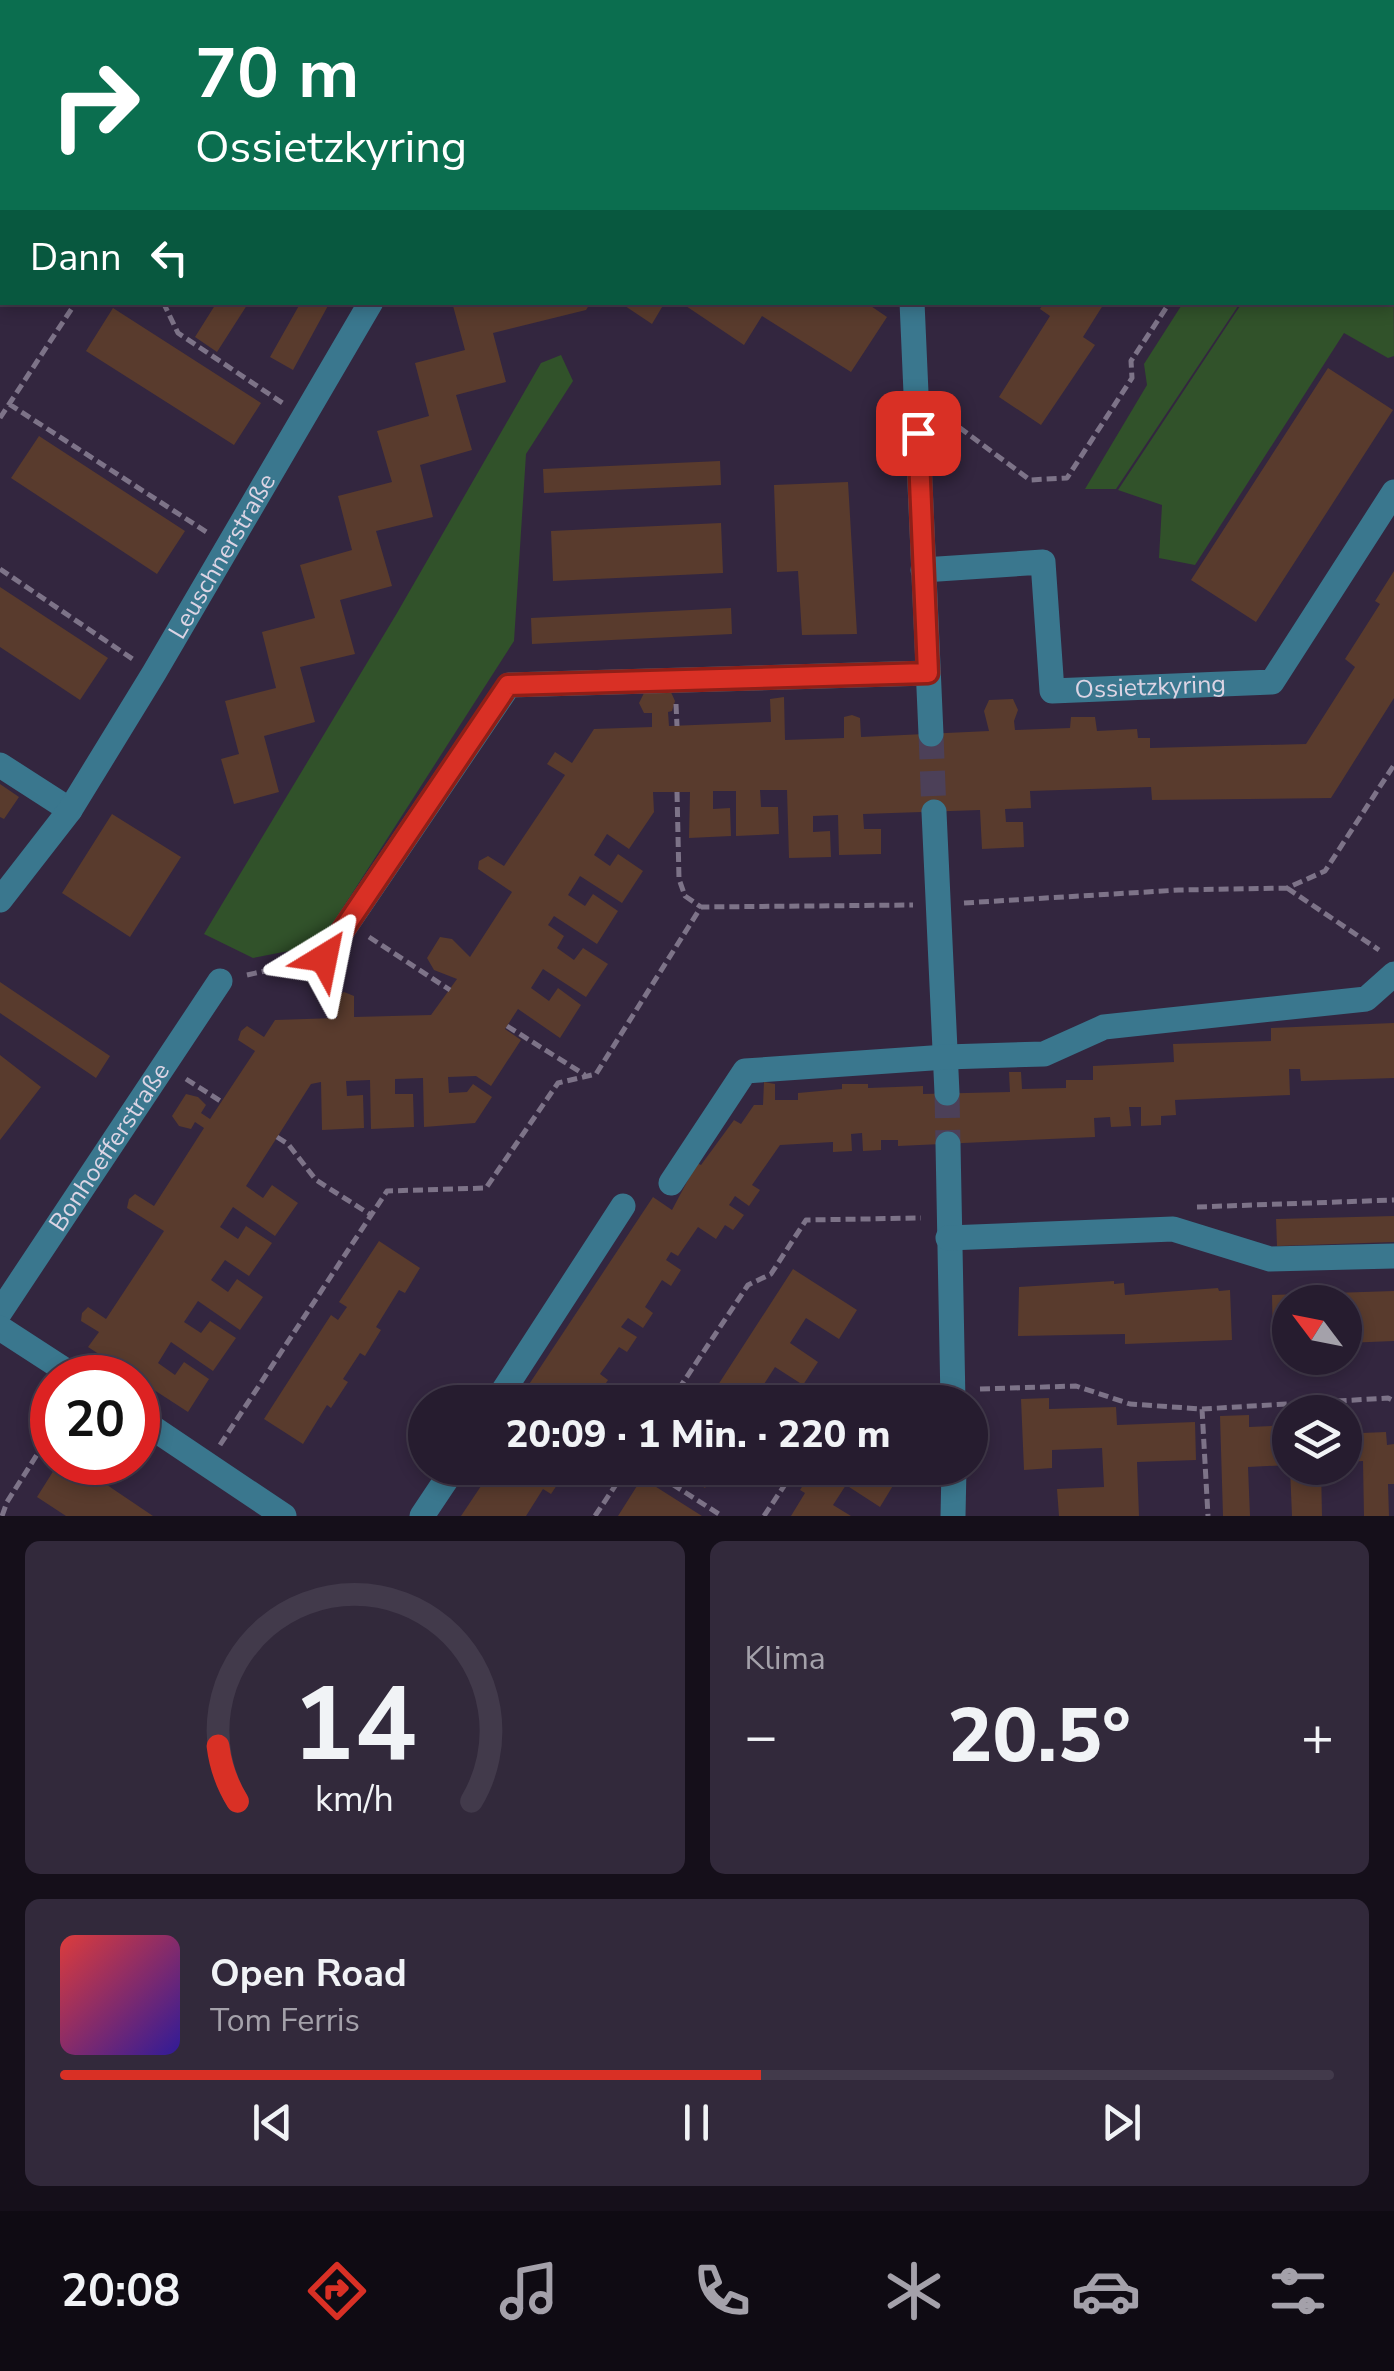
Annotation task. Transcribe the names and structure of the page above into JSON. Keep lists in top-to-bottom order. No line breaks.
{"streets":{"street":["Leuschnerstraße","Ossietzkyring","Bonhoefferstraße"]},"north":"top left","page":{"turn":["70 m","Ossietzkyring"],"then":"Dann","limit":"20","trip":"20:09 · 1 Min. · 220 m","tile":"Klima","heat":["−","20.5°","+"],"song":["Open Road","Tom Ferris"],"tabs":"20:08","gauge":["14","km/h"]}}
